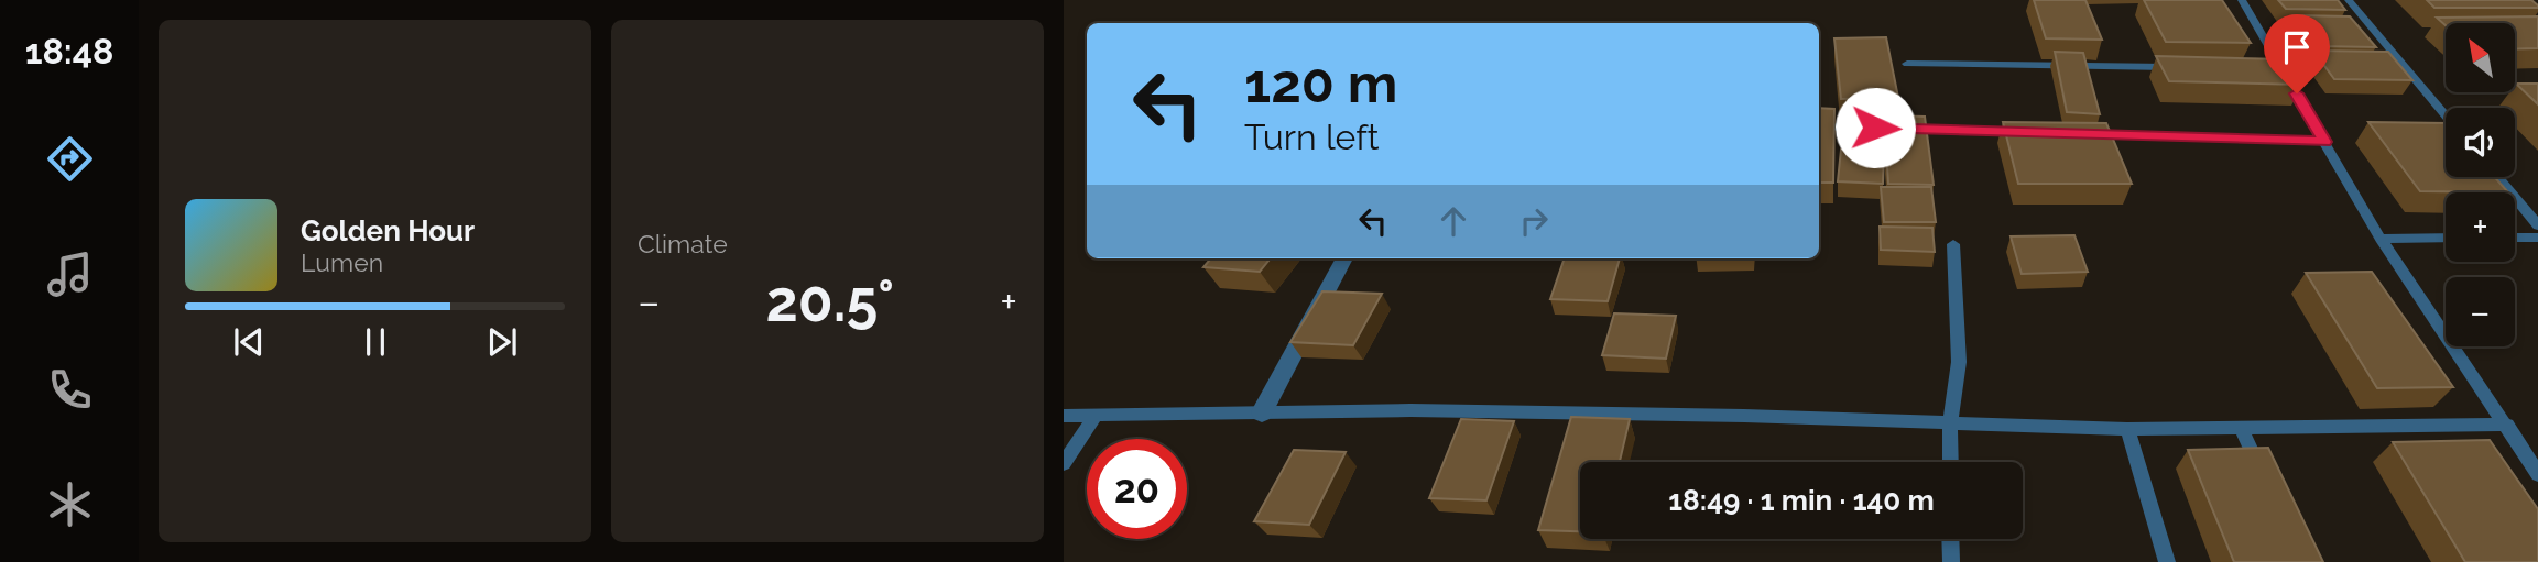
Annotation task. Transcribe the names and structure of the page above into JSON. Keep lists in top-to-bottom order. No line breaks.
{"north":"top left","page":{"tabs":"18:48","tile":"Climate","map_buttons":["+","−"],"turn":["120 m","Turn left"],"song":["Golden Hour","Lumen"],"heat":["−","20.5°","+"],"limit":"20","trip":"18:49 · 1 min · 140 m"}}
